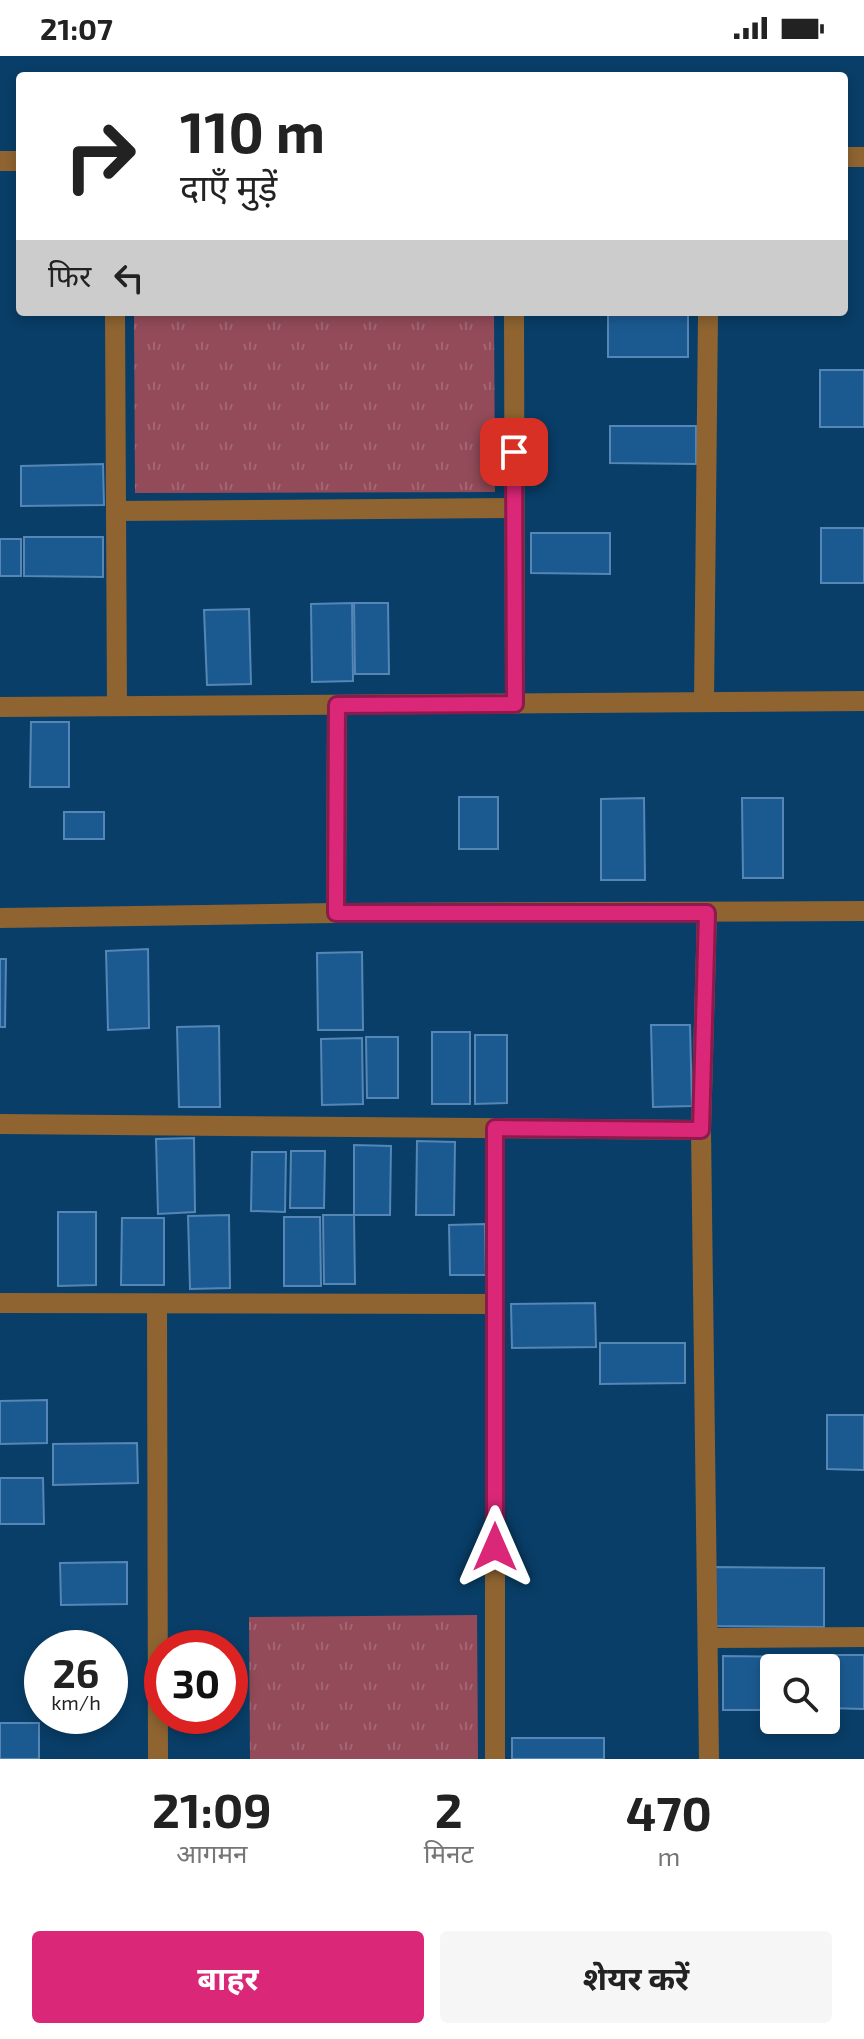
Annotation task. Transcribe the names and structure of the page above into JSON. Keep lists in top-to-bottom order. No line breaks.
{"page":{"status":"21:07","turn":["110 m","दाएँ मुड़ें"],"then":"फिर","speed":"26 km/h","limit":"30","eta":["21:09","आगमन","2","मिनट","470","m"],"buttons":["बाहर","शेयर करें"]}}
